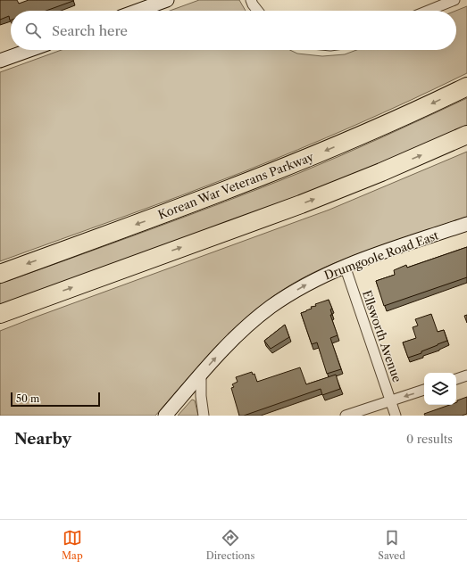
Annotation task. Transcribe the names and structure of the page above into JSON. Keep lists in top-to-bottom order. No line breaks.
{"streets":{"highway":["Korean War Veterans Parkway"],"main road":["Drumgoole Road East"],"street":["Ellsworth Avenue"]},"crossings":[["Drumgoole Road East","Ellsworth Avenue"]],"one_way":["Drumgoole Road East"],"scale_bar":"50 m","page":{"search":"Search here","scale":"50 m","heading":["Nearby","0 results"],"nav":["Map","Directions","Saved"]}}
